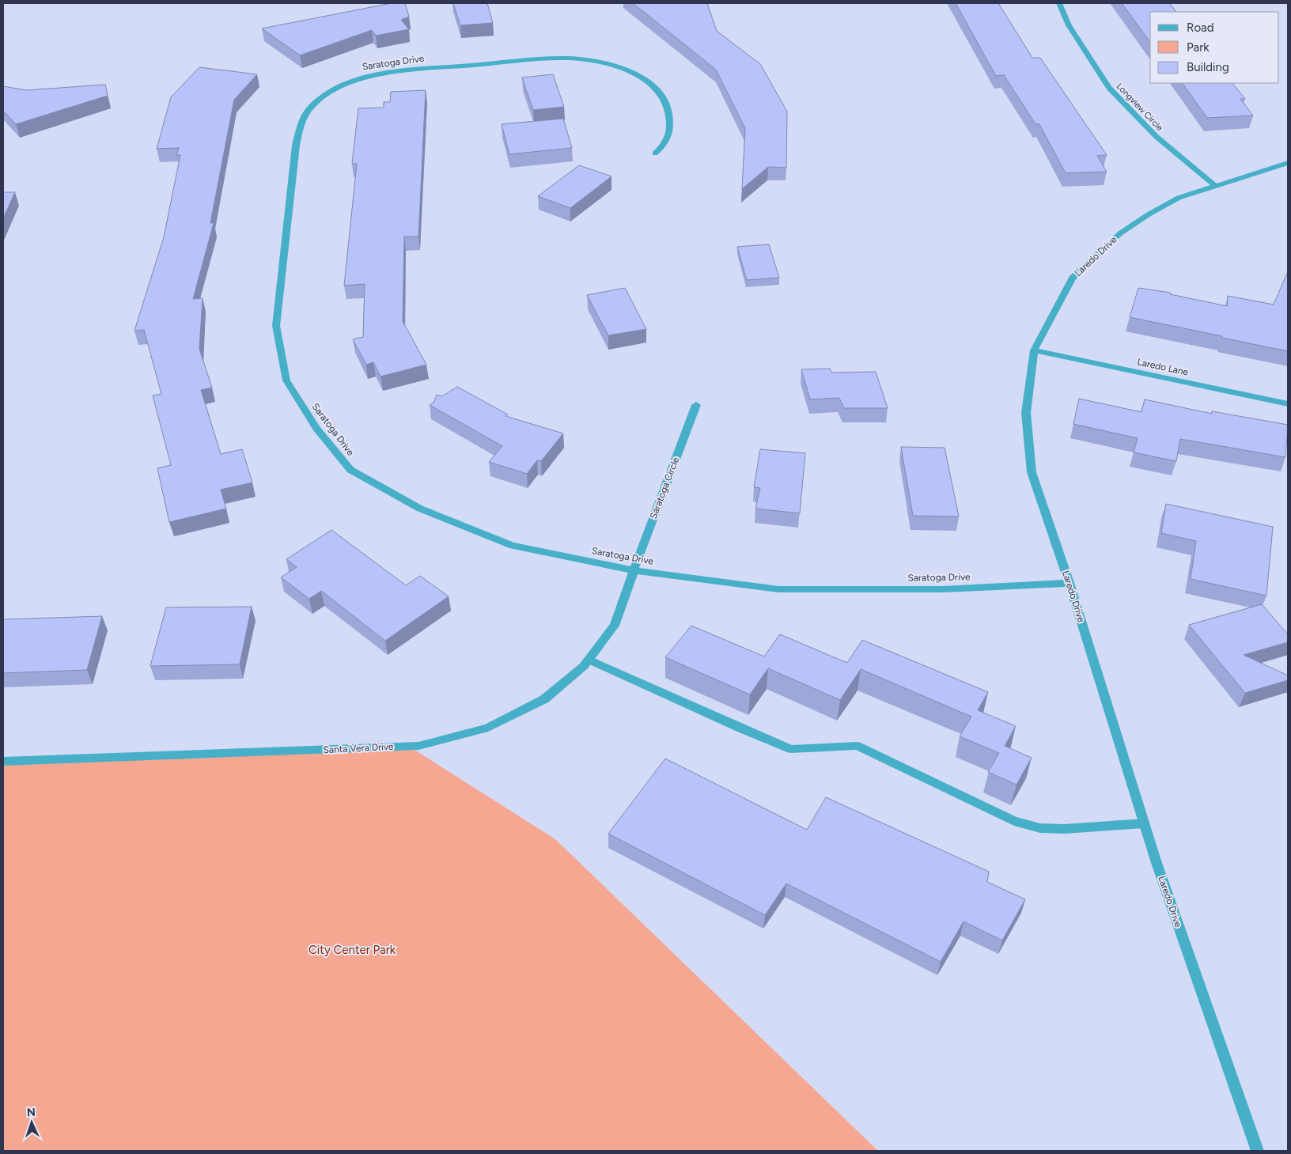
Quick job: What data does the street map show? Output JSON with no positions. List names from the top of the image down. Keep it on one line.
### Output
{"streets":{"street":["Saratoga Drive","Longview Circle","Laredo Drive","Laredo Lane","Saratoga Circle","Santa Vera Drive"]},"crossings":[["Saratoga Drive","Laredo Drive"],["Saratoga Drive","Saratoga Circle"],["Saratoga Drive","Santa Vera Drive"],["Longview Circle","Laredo Drive"],["Laredo Drive","Laredo Lane"],["Saratoga Circle","Santa Vera Drive"]],"parks":["City Center Park"],"legend":["Road","Park","Building"],"north":"top"}
